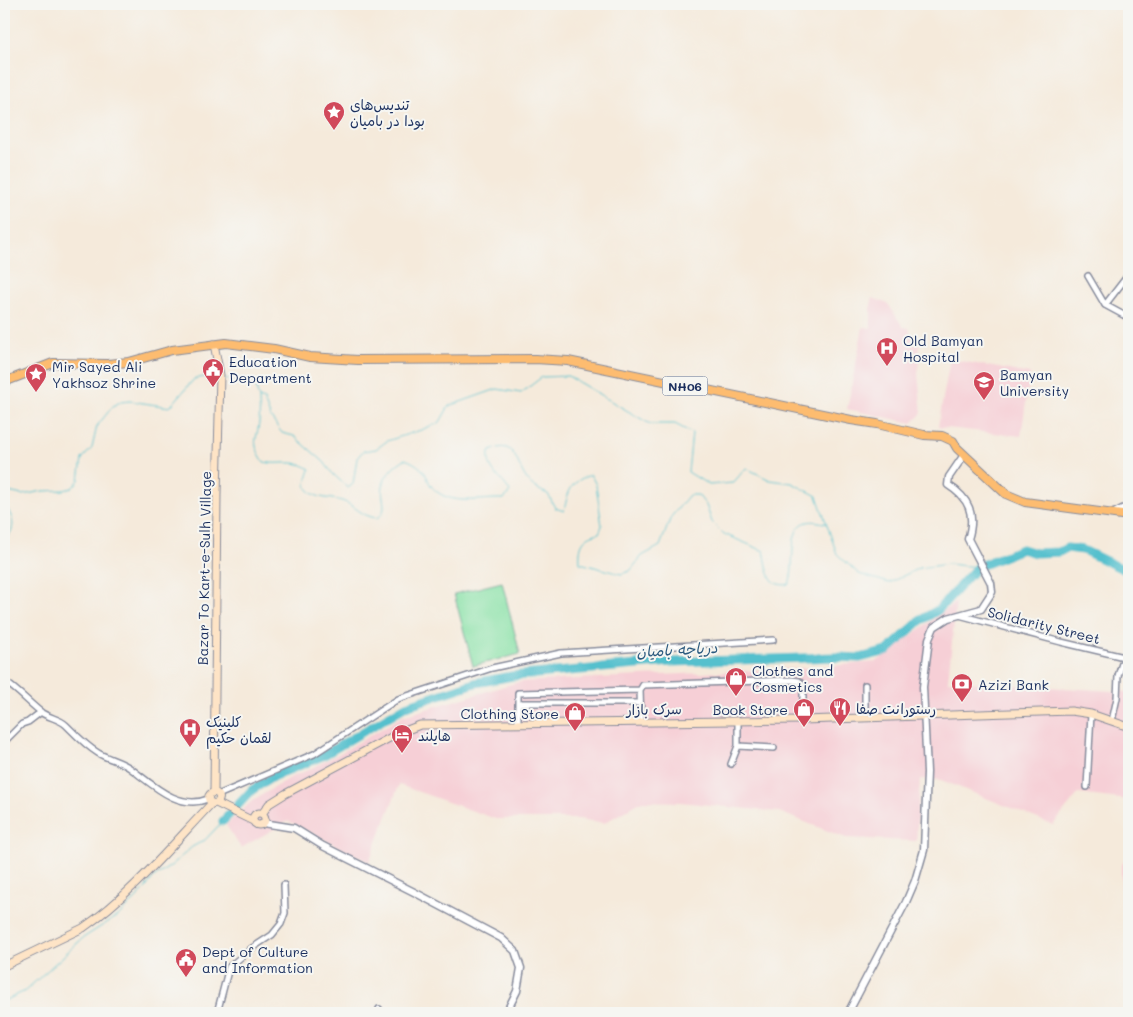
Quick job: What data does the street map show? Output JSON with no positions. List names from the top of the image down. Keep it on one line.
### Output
{"streets":{"main road":["NH06","Bazar To Kart-e-Sulh Village","سرک بازار"],"street":["Solidarity Street"]},"crossings":[["NH06","Bazar To Kart-e-Sulh Village"]],"water":["دریاچه بامیان"],"places":{"place":["تندیس‌های بودا در بامیان","Mir Sayed Ali Yakhsoz Shrine"],"hospital":["Old Bamyan Hospital","کلینیک لقمان حکیم"],"public building":["Education Department","Dept of Culture and Information"],"school or university":["Bamyan University"],"shop":["Clothes and Cosmetics","Book Store","Clothing Store"],"bank":["Azizi Bank"],"restaurant":["رستورانت صفا"],"hotel":["هایلند"]}}
